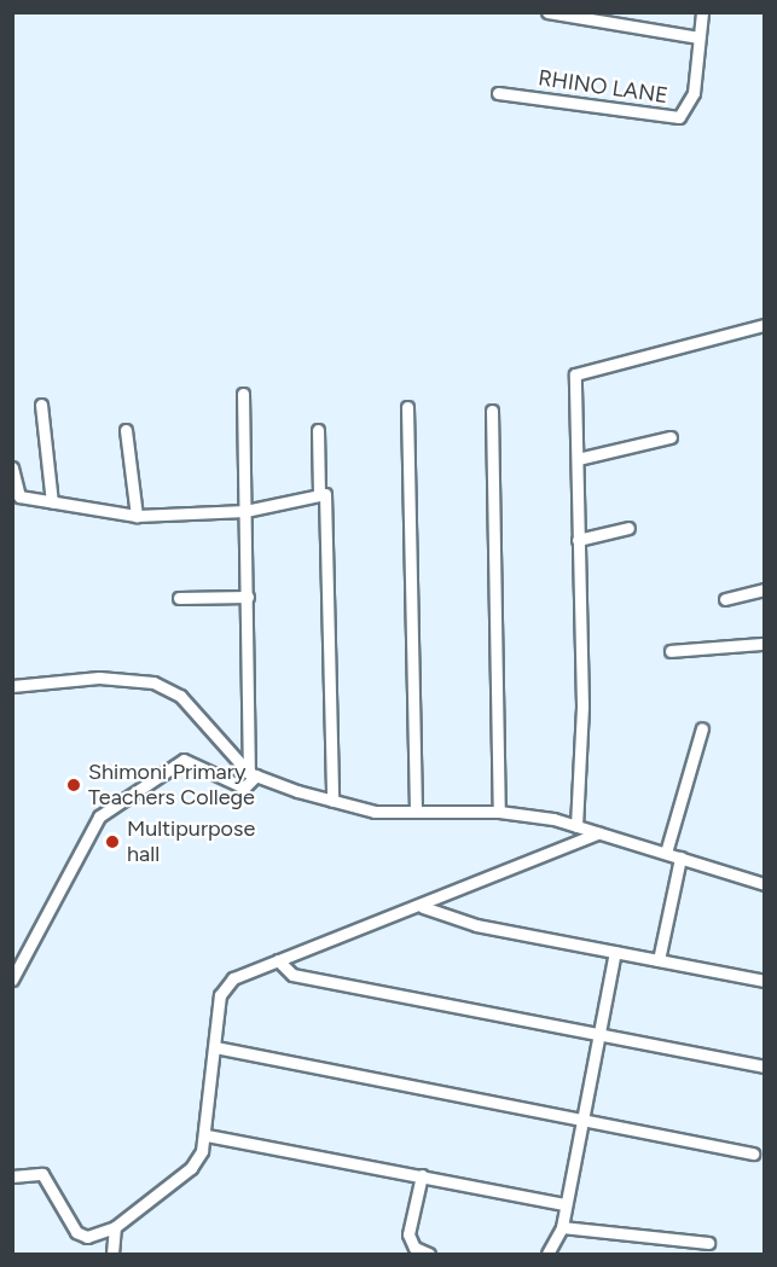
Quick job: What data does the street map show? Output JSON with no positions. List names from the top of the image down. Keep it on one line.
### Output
{"streets":{"street":["RHINO LANE"]},"places":["Shimoni Primary Teachers College","Multipurpose hall"]}
